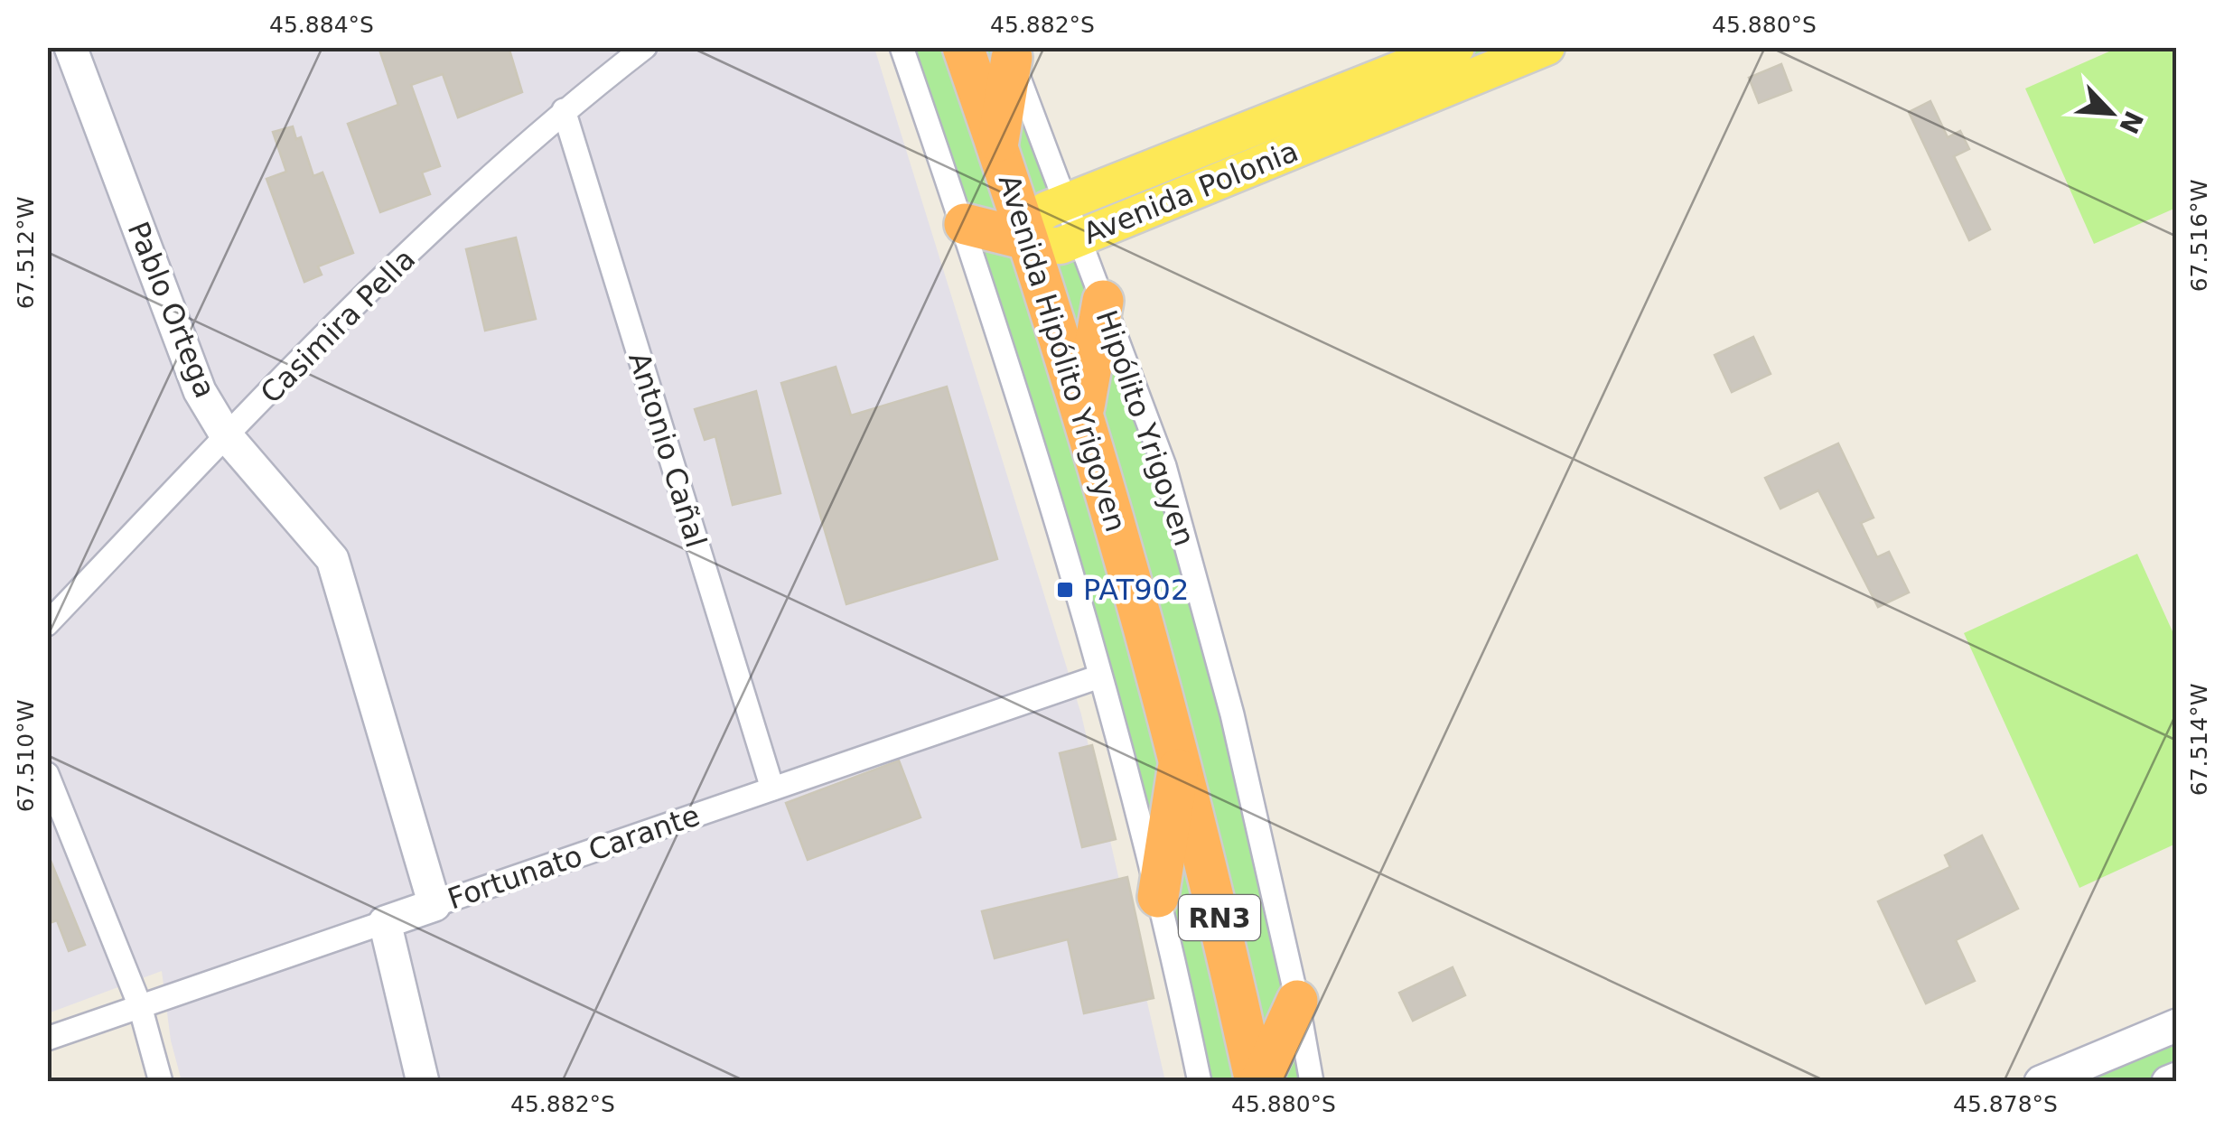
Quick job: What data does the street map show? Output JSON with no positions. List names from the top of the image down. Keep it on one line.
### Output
{"streets":{"highway":["Avenida Hipólito Yrigoyen","RN3"],"main road":["Avenida Polonia"],"street":["Pablo Ortega","Casimira Pella","Hipólito Yrigoyen","Antonio Cañal","Fortunato Carante"]},"crossings":[["Avenida Polonia","Avenida Hipólito Yrigoyen"],["Avenida Polonia","Hipólito Yrigoyen"],["Pablo Ortega","Casimira Pella"],["Pablo Ortega","Fortunato Carante"],["Casimira Pella","Antonio Cañal"],["Antonio Cañal","Fortunato Carante"]],"places":{"transit":["PAT902"]},"north":"bottom right","coordinates":["45.884°S","45.882°S","45.880°S","67.516°W","67.512°W","67.514°W","67.510°W","45.878°S"]}
